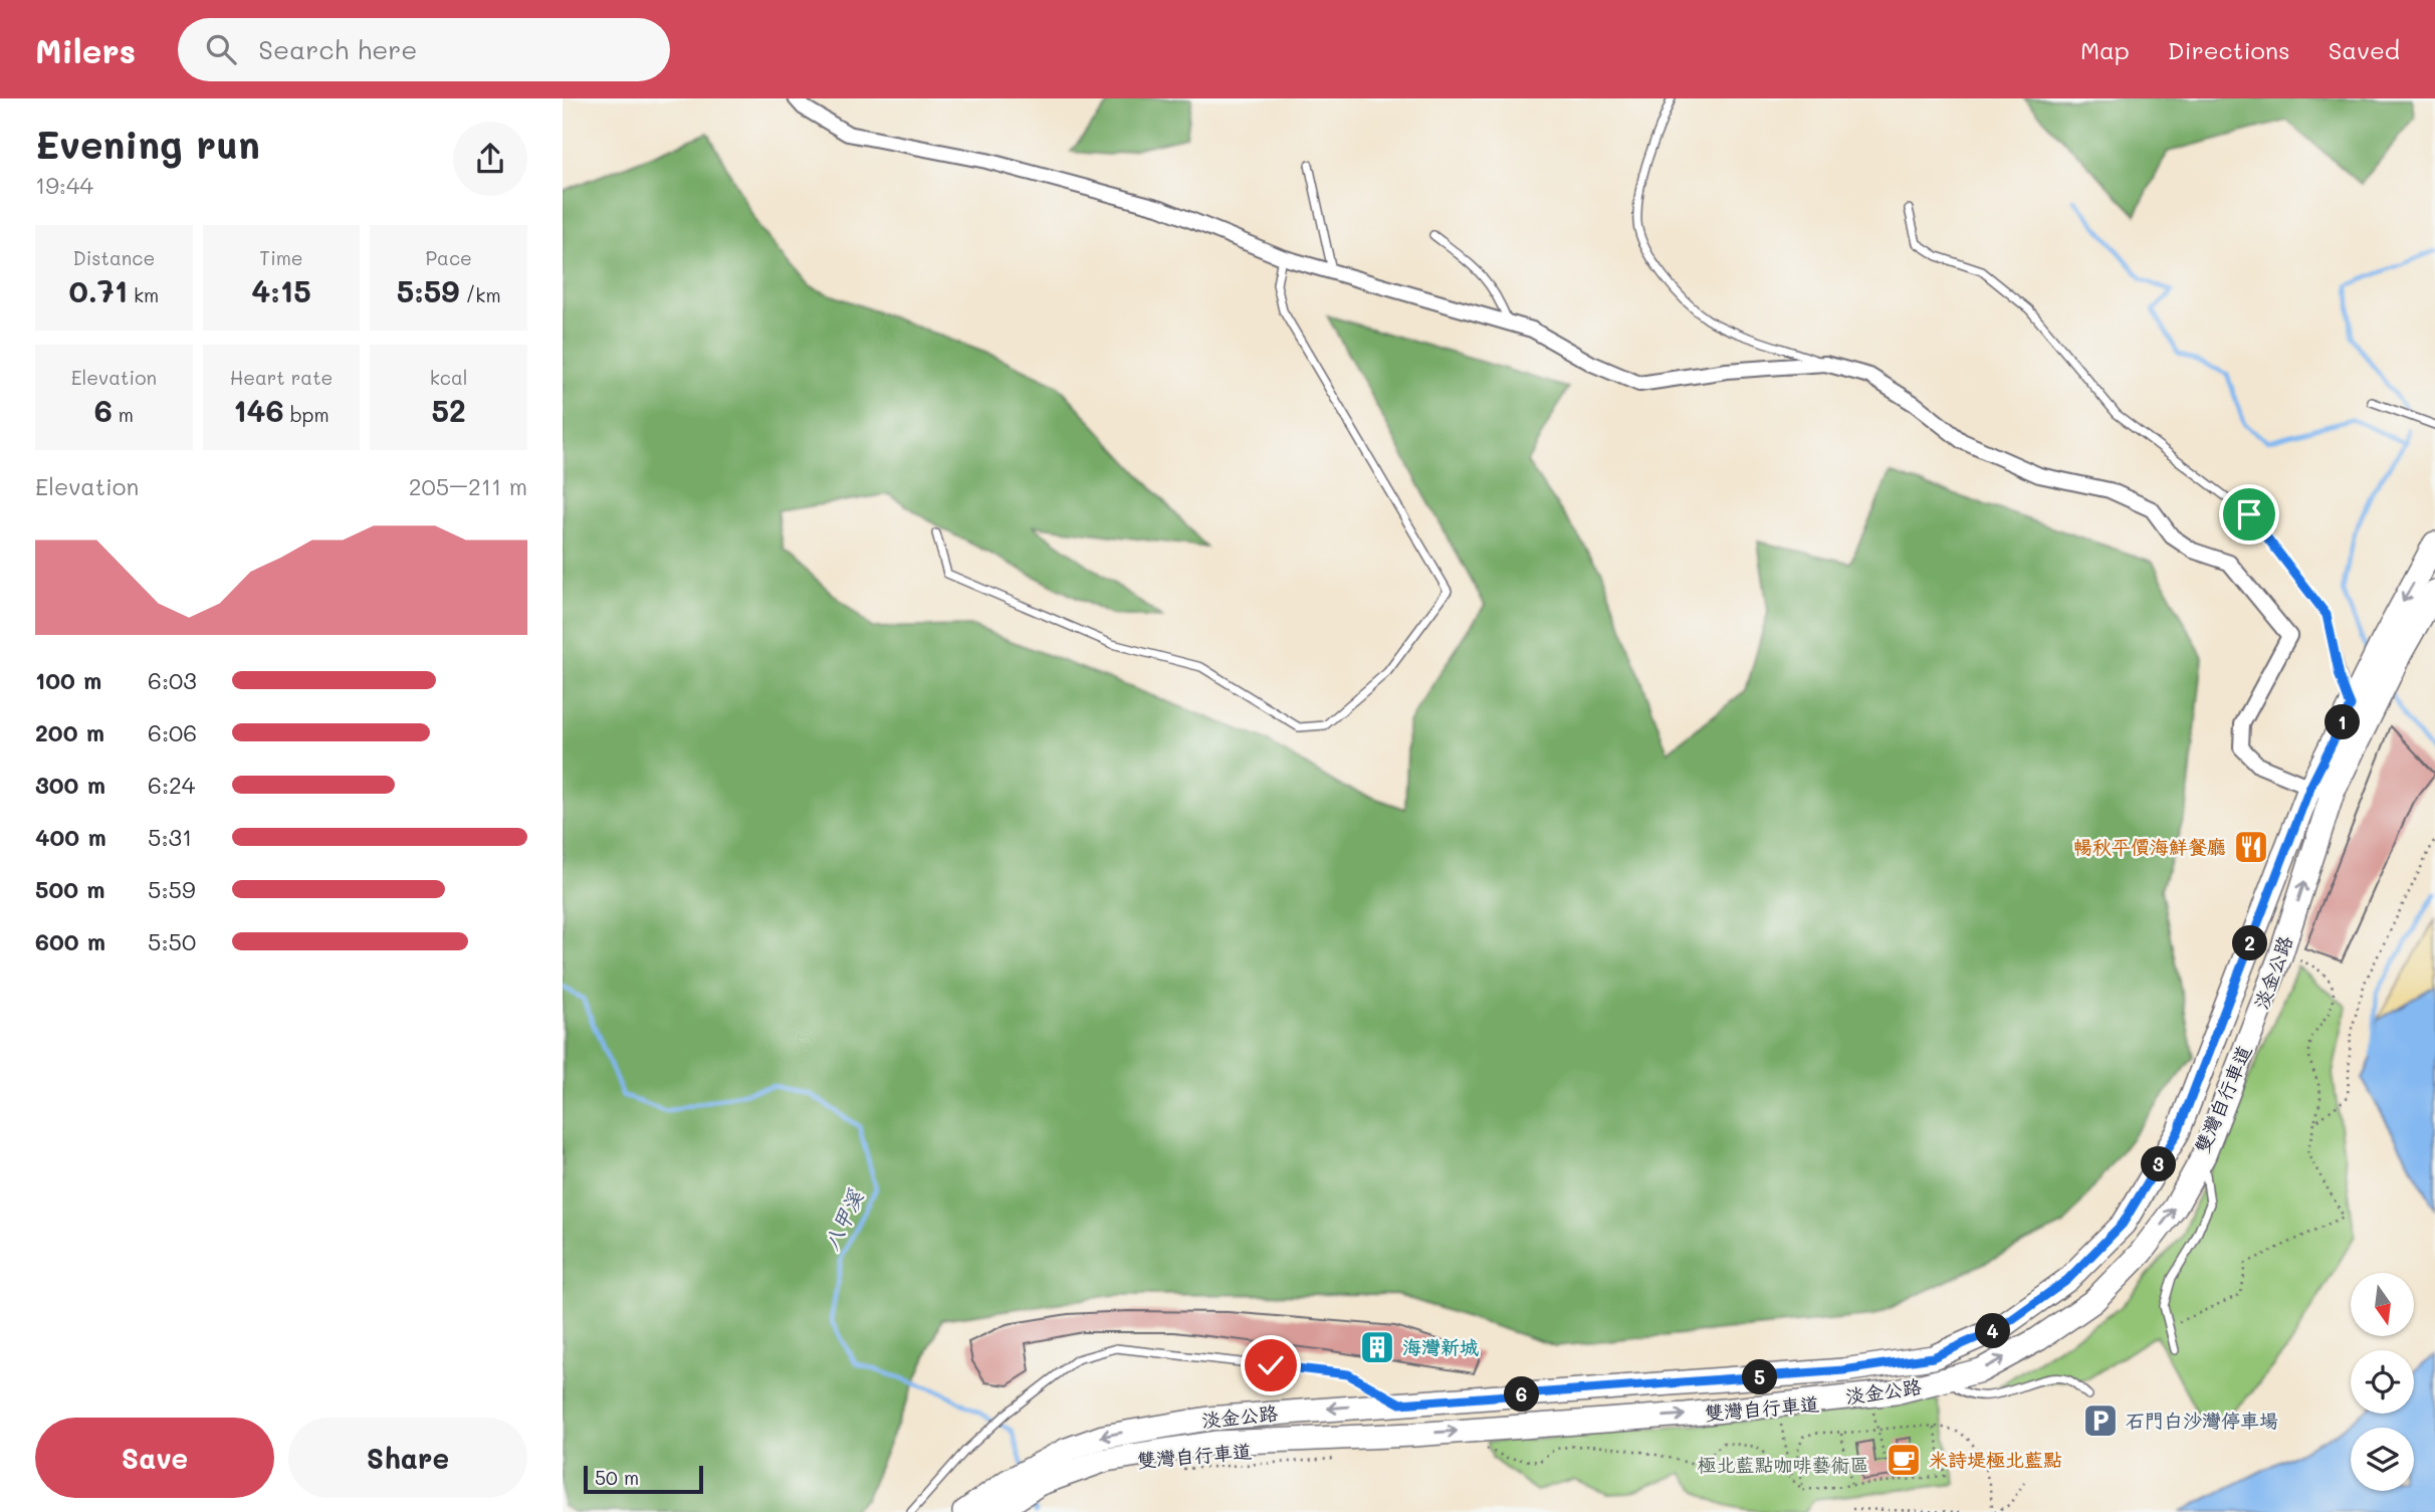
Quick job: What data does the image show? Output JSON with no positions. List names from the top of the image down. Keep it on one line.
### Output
{"streets":{"main road":["淡金公路"],"path":["雙灣自行車道"]},"water":["八甲溪"],"parks":["極北藍點咖啡藝術區"],"places":{"restaurant":["暢秋平價海鮮餐廳"],"building":["海灣新城"],"parking":["石門白沙灣停車場"],"cafe":["米詩堤極北藍點"]},"scale_bar":"50 m","north":"bottom","page":{"header":"Milers","search":"Search here","nav":["Map","Directions","Saved"],"heading":["Evening run","19:44"],"stats":[["Distance","0.71 km"],["Time","4:15"],["Pace","5:59 /km"],["Elevation","6 m"],["Heart rate","146 bpm"],["kcal","52"]],"chart":["Elevation","205–211 m"],"list":[{"name":"100 m","note":"6:03"},{"name":"200 m","note":"6:06"},{"name":"300 m","note":"6:24"},{"name":"400 m","note":"5:31"},{"name":"500 m","note":"5:59"},{"name":"600 m","note":"5:50"}],"pins":["1","2","3","4","5","6"],"buttons":["Save","Share"],"scale":"50 m"}}
